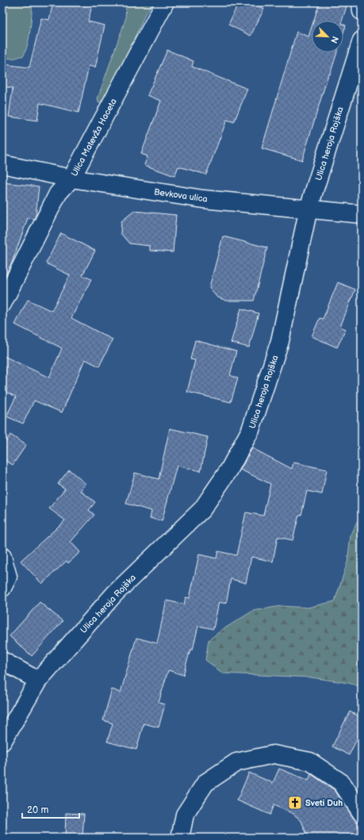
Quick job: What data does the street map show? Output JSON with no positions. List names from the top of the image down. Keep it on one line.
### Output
{"streets":{"street":["Ulica Matevža Haceta","Ulica heroja Rojška","Bevkova ulica"]},"crossings":[["Ulica Matevža Haceta","Bevkova ulica"],["Ulica heroja Rojška","Bevkova ulica"]],"places":{"church":["Sveti Duh"]},"scale_bar":"20 m","north":"bottom right"}
